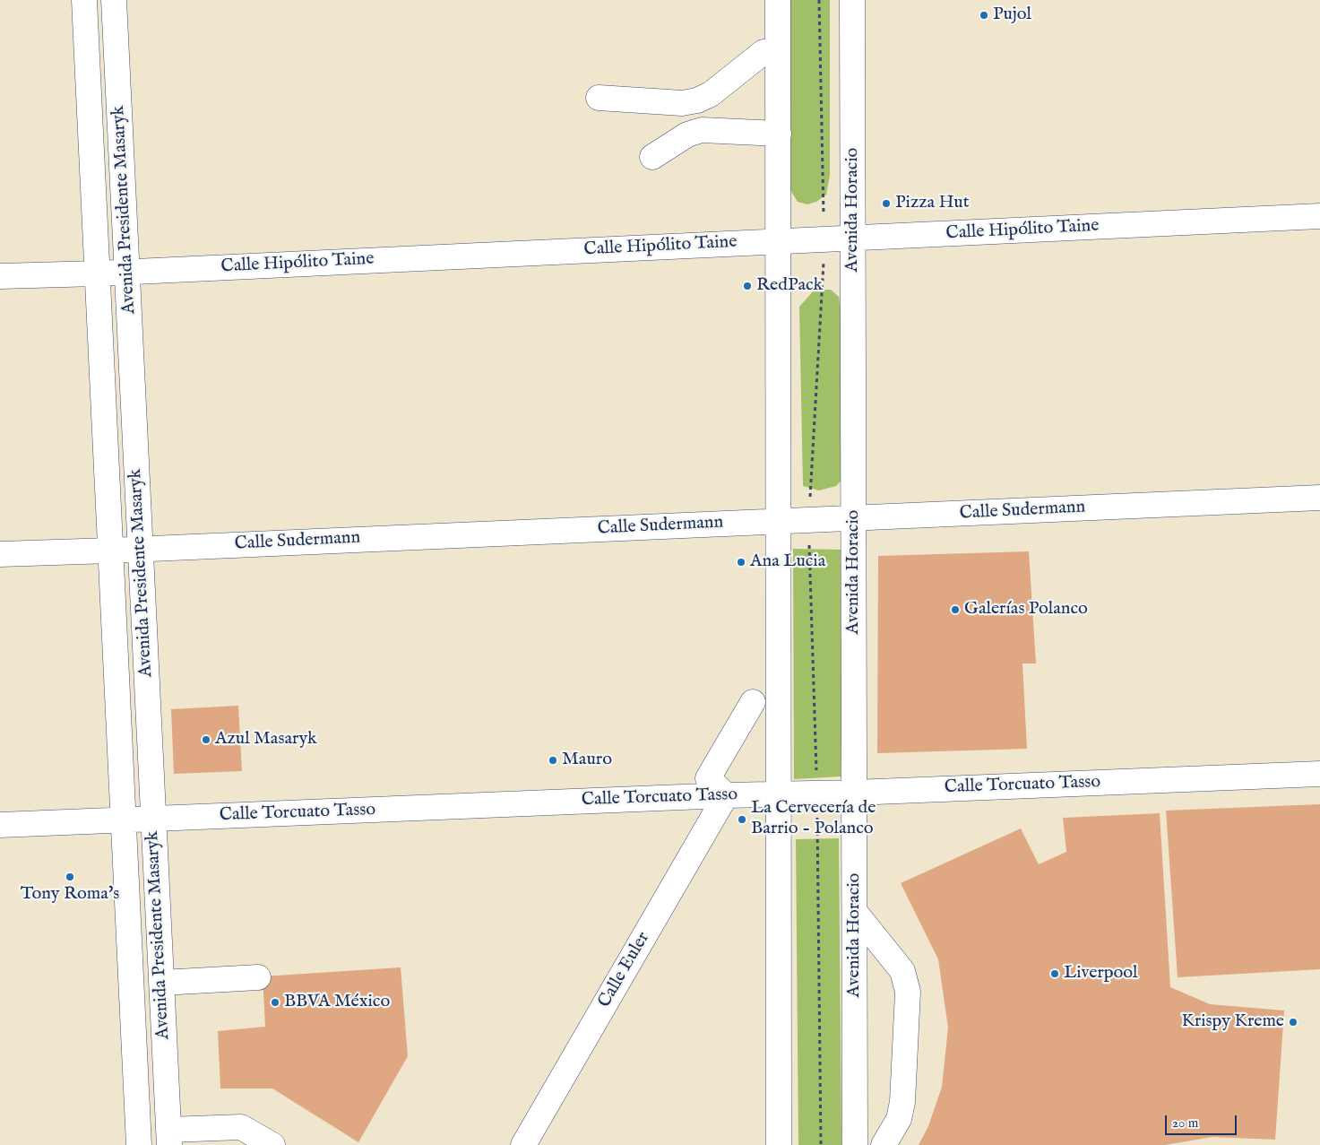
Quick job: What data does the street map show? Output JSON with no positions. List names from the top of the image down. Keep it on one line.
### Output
{"streets":{"street":["Avenida Presidente Masaryk","Avenida Horacio","Calle Hipólito Taine","Calle Sudermann","Calle Torcuato Tasso","Calle Euler"]},"crossings":[["Avenida Presidente Masaryk","Calle Hipólito Taine"],["Avenida Presidente Masaryk","Calle Sudermann"],["Avenida Presidente Masaryk","Calle Torcuato Tasso"],["Avenida Horacio","Calle Hipólito Taine"],["Avenida Horacio","Calle Sudermann"],["Avenida Horacio","Calle Torcuato Tasso"],["Calle Torcuato Tasso","Calle Euler"]],"places":["Pujol","Pizza Hut","RedPack","Ana Lucia","Galerías Polanco","Azul Masaryk","Mauro","La Cervecería de Barrio - Polanco","Tony Roma's","Liverpool","BBVA México","Krispy Kreme"],"scale_bar":"20 m"}
